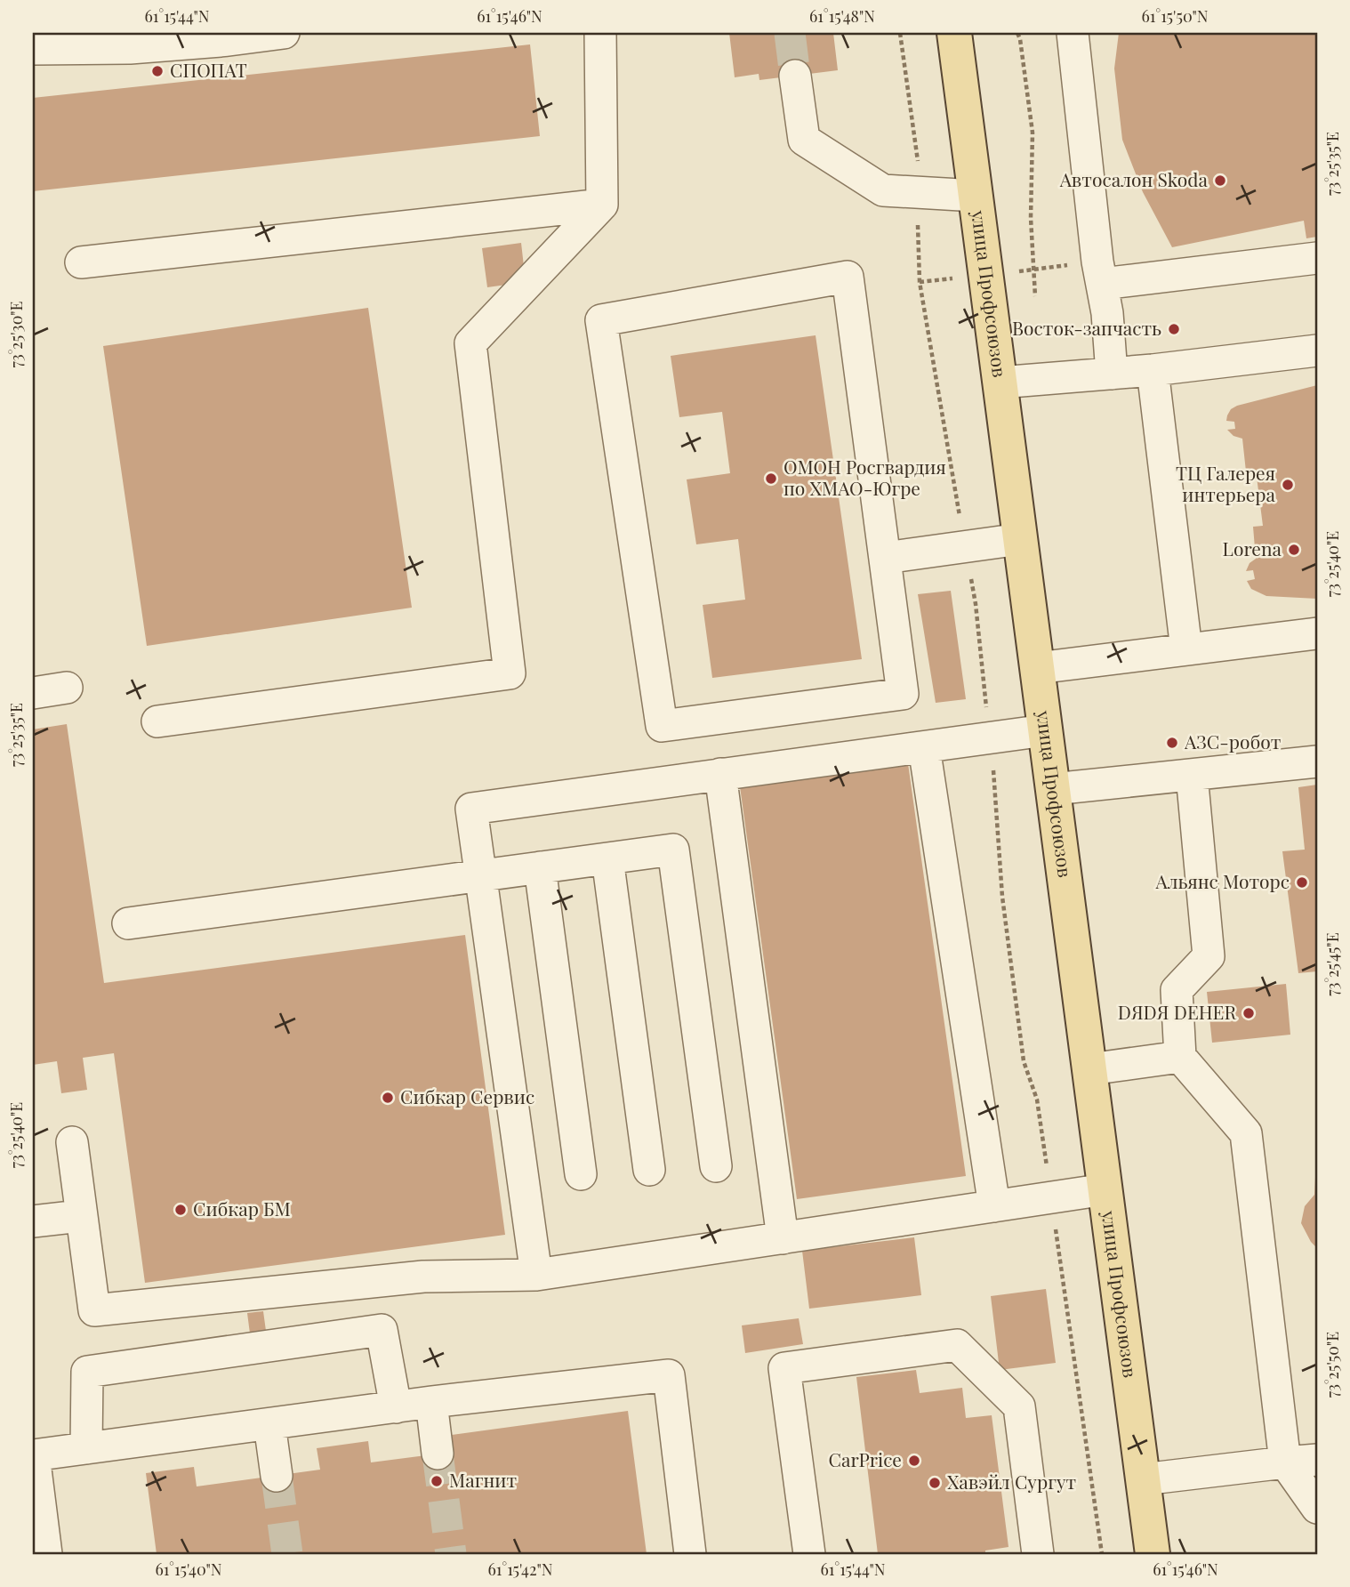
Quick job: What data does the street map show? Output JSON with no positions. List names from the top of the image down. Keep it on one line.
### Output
{"streets":{"main road":["улица Профсоюзов"]},"places":["СПОПАТ","Автосалон Skoda","Восток-запчасть","ОМОН Росгвардия по ХМАО-Югре","ТЦ Галерея интерьера","Lorena","АЗС-робот","Альянс Моторс","DЯDЯ DЕНЕR","Сибкар Сервис","Сибкар БМ","CarPrice","Магнит","Хавэйл Сургут"],"coordinates":["61°15'44\"N","61°15'46\"N","61°15'48\"N","61°15'50\"N","73°25'35\"E","73°25'30\"E","73°25'40\"E","73°25'45\"E","73°25'50\"E","61°15'40\"N","61°15'42\"N"]}
